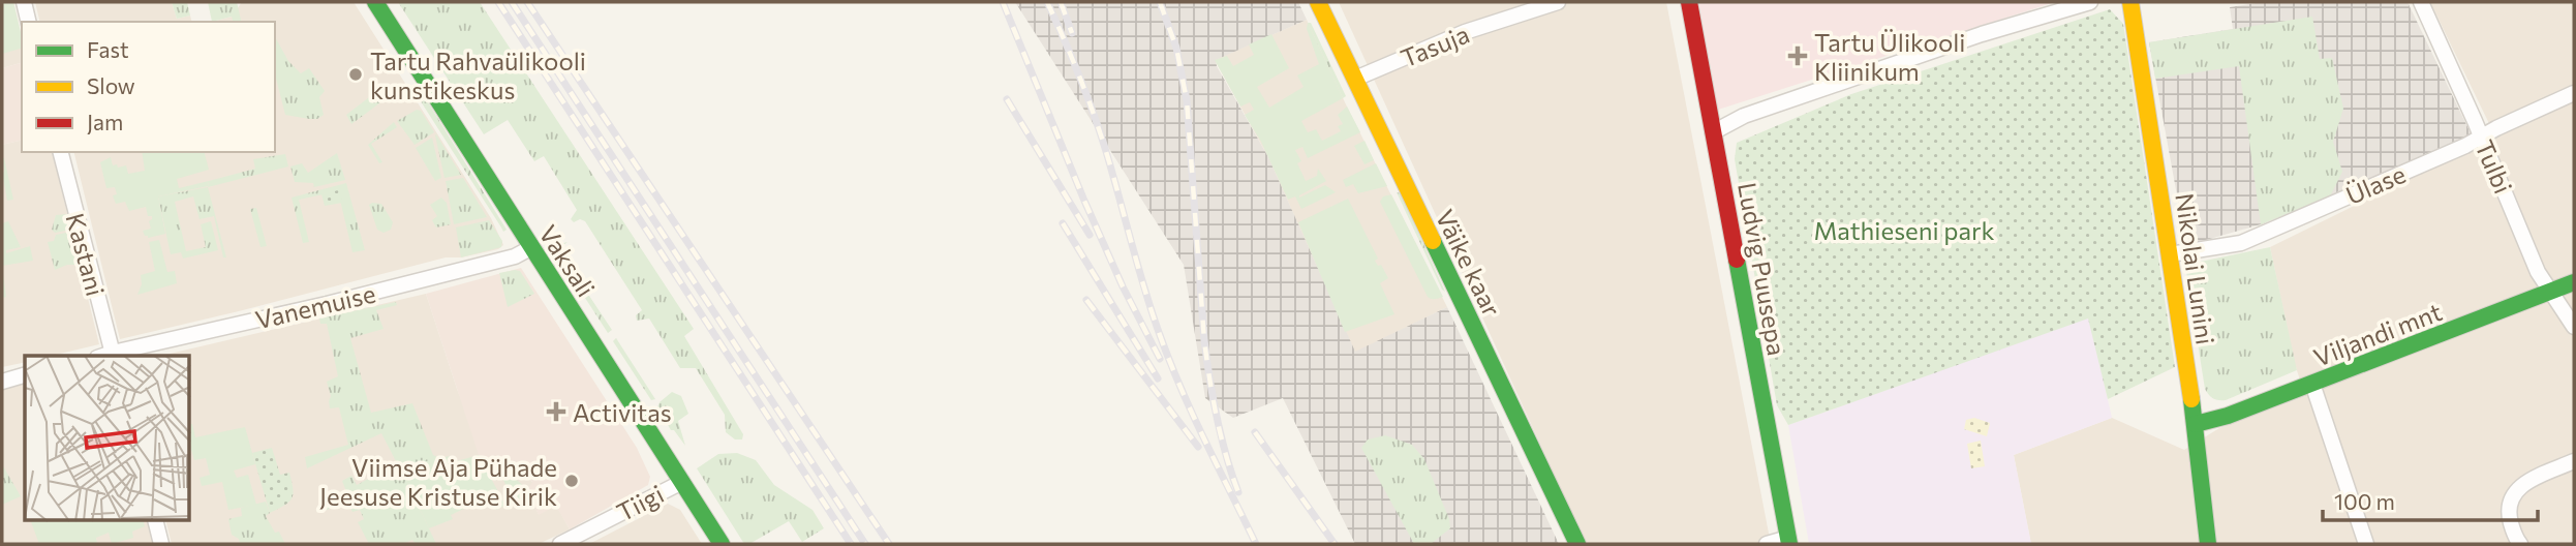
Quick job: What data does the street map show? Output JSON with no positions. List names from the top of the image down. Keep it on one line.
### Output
{"streets":{"street":["Tasuja","Tulbi","Ülase","Kastani","Vaksali","Väike kaar","Ludvig Puusepa","Nikolai Lunini","Vanemuise","Viljandi mnt","Tiigi"]},"crossings":[["Tasuja","Väike kaar"],["Tulbi","Ülase"],["Tulbi","Viljandi mnt"],["Ülase","Nikolai Lunini"],["Kastani","Vanemuise"],["Vaksali","Vanemuise"],["Vaksali","Tiigi"],["Nikolai Lunini","Viljandi mnt"]],"parks":["Mathieseni park"],"places":{"health":["Tartu Ülikooli Kliinikum","Activitas"],"other":["Tartu Rahvaülikooli kunstikeskus","Viimse Aja Pühade Jeesuse Kristuse Kirik"]},"legend":["Fast","Slow","Jam"],"scale_bar":"100 m"}
